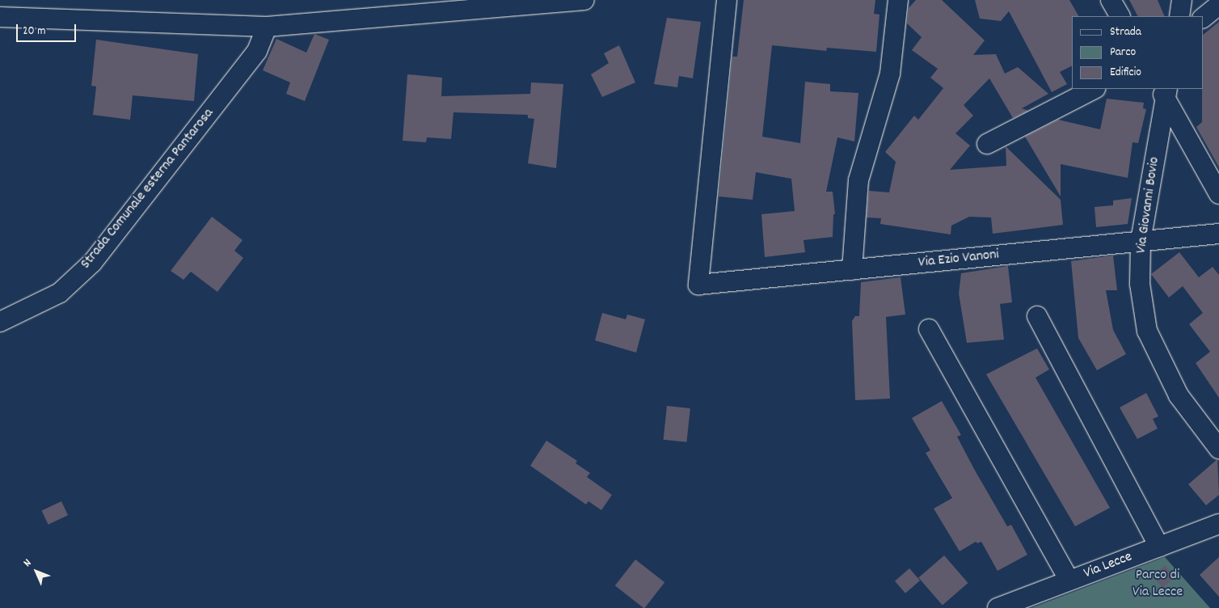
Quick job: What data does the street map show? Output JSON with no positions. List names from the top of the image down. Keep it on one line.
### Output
{"streets":{"street":["Strada Comunale esterna Pantarosa","Via Giovanni Bovio","Via Ezio Vanoni","Via Lecce"]},"crossings":[["Via Giovanni Bovio","Via Ezio Vanoni"]],"parks":["Parco di Via Lecce"],"legend":["Strada","Parco","Edificio"],"scale_bar":"20 m","north":"top left"}
